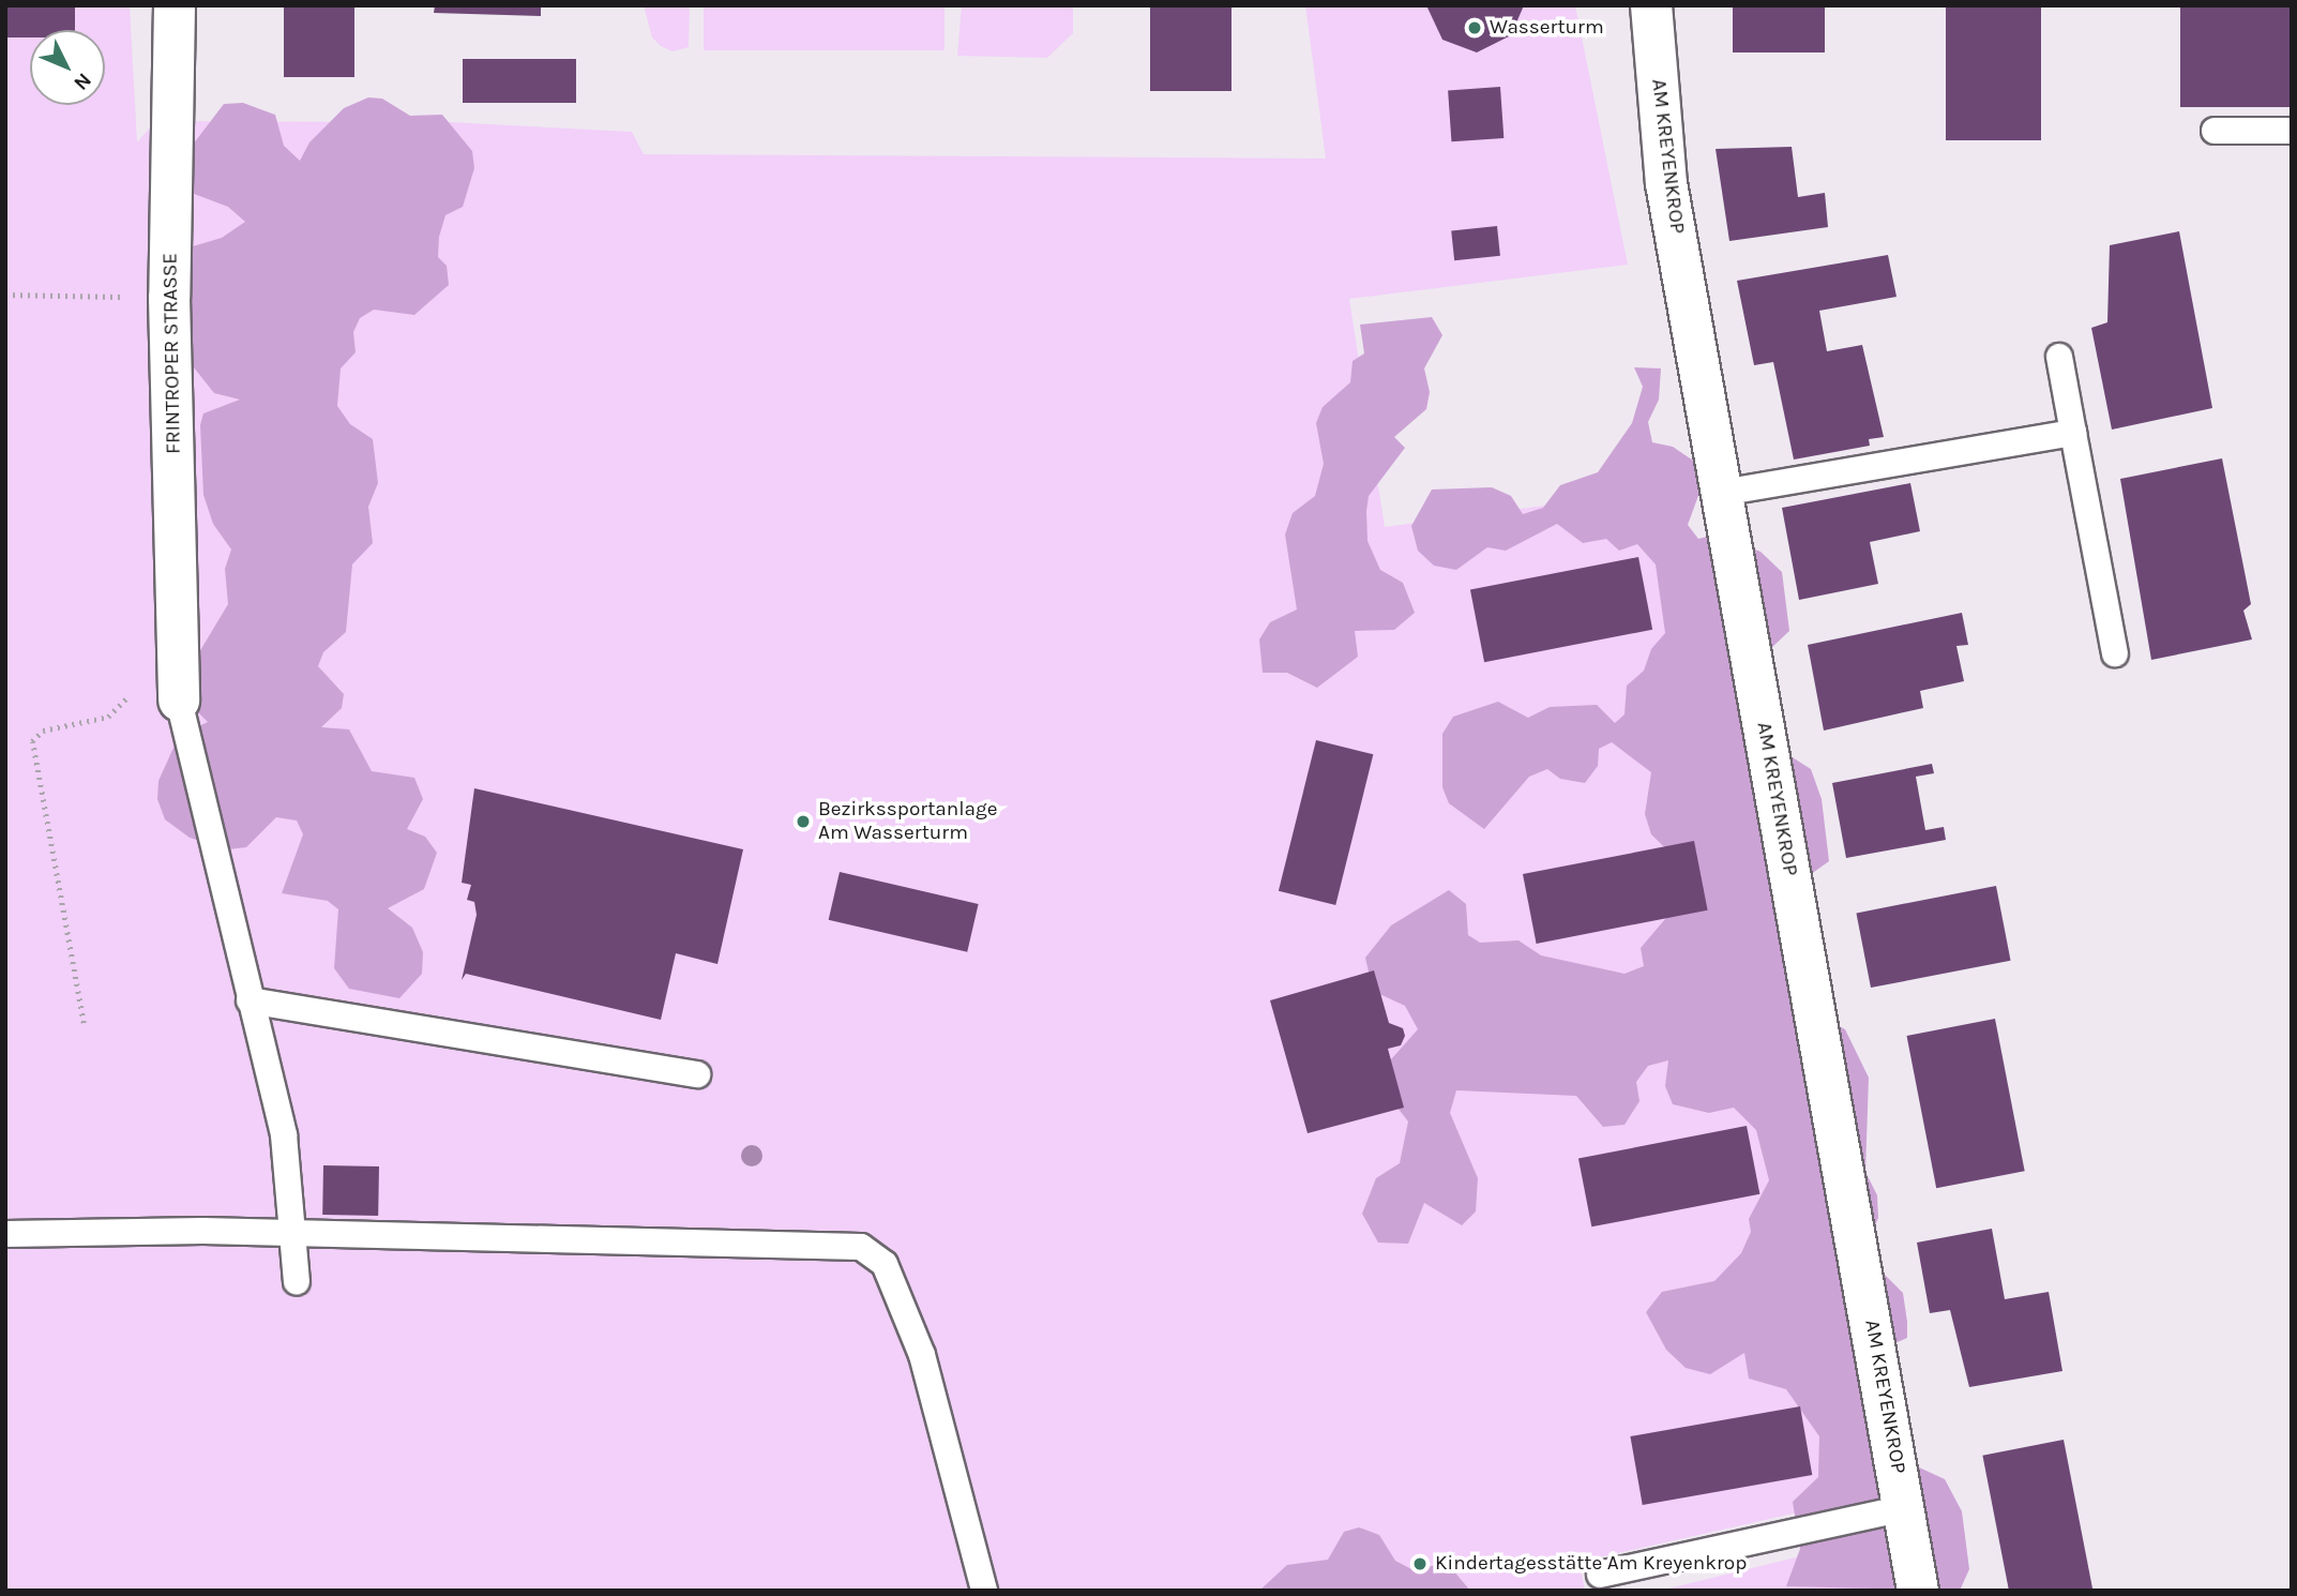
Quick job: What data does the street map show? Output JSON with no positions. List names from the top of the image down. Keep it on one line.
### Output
{"streets":{"main road":["AM KREYENKROP","FRINTROPER STRASSE"]},"places":["Wasserturm","Bezirkssportanlage Am Wasserturm","Kindertagesstätte Am Kreyenkrop"],"north":"bottom right"}
